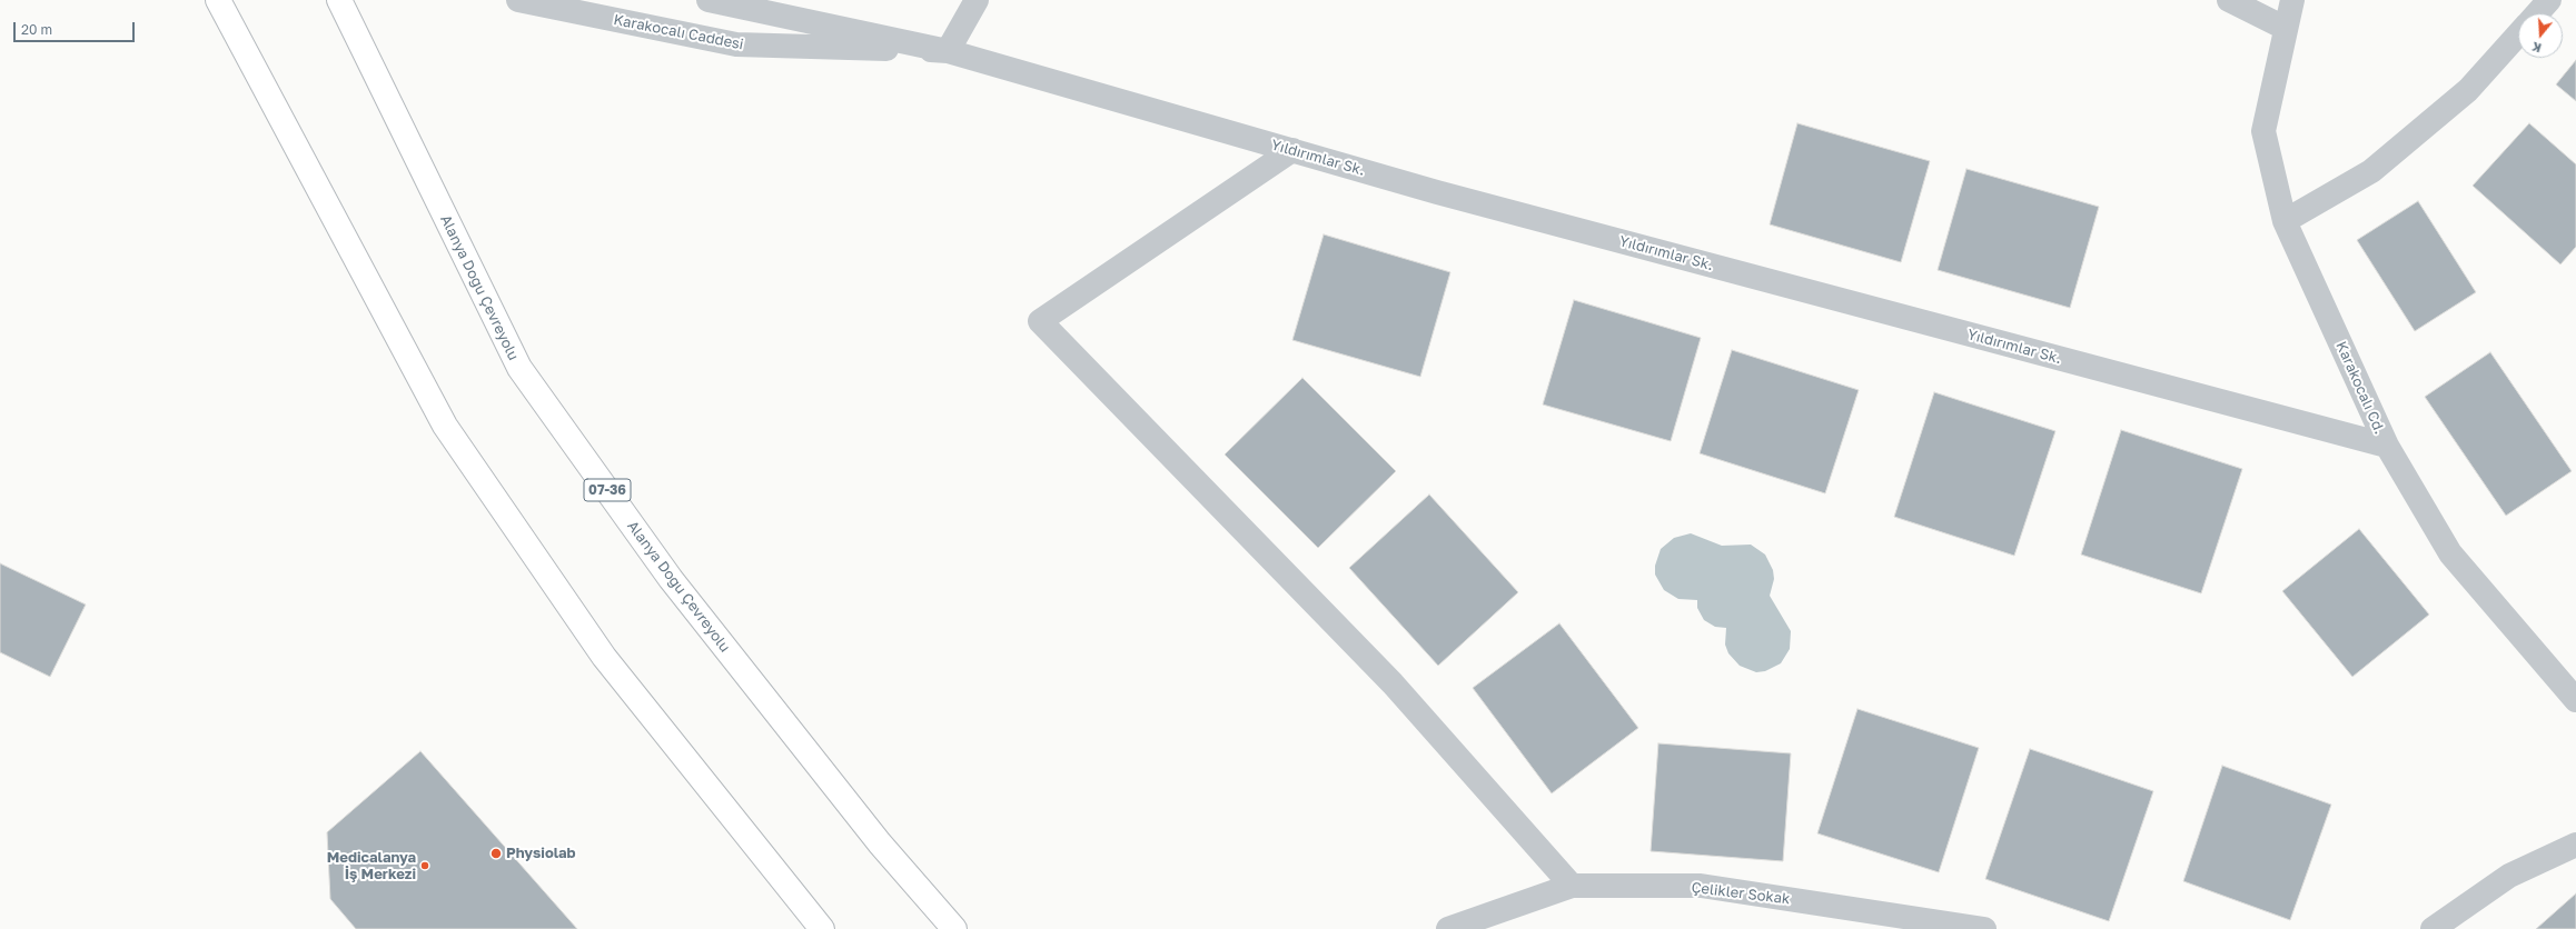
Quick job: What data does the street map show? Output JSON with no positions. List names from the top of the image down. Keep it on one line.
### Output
{"streets":{"highway":["Alanya Doğu Çevreyolu","07-36"],"street":["Karakocalı Caddesi","Yıldırımlar Sk.","Karakocalı Cd.","Çelikler Sokak"]},"crossings":[["Karakocalı Caddesi","Yıldırımlar Sk."],["Yıldırımlar Sk.","Karakocalı Cd."]],"places":["Physiolab","Medicalanya İş Merkezi"],"scale_bar":"20 m","north":"bottom"}
